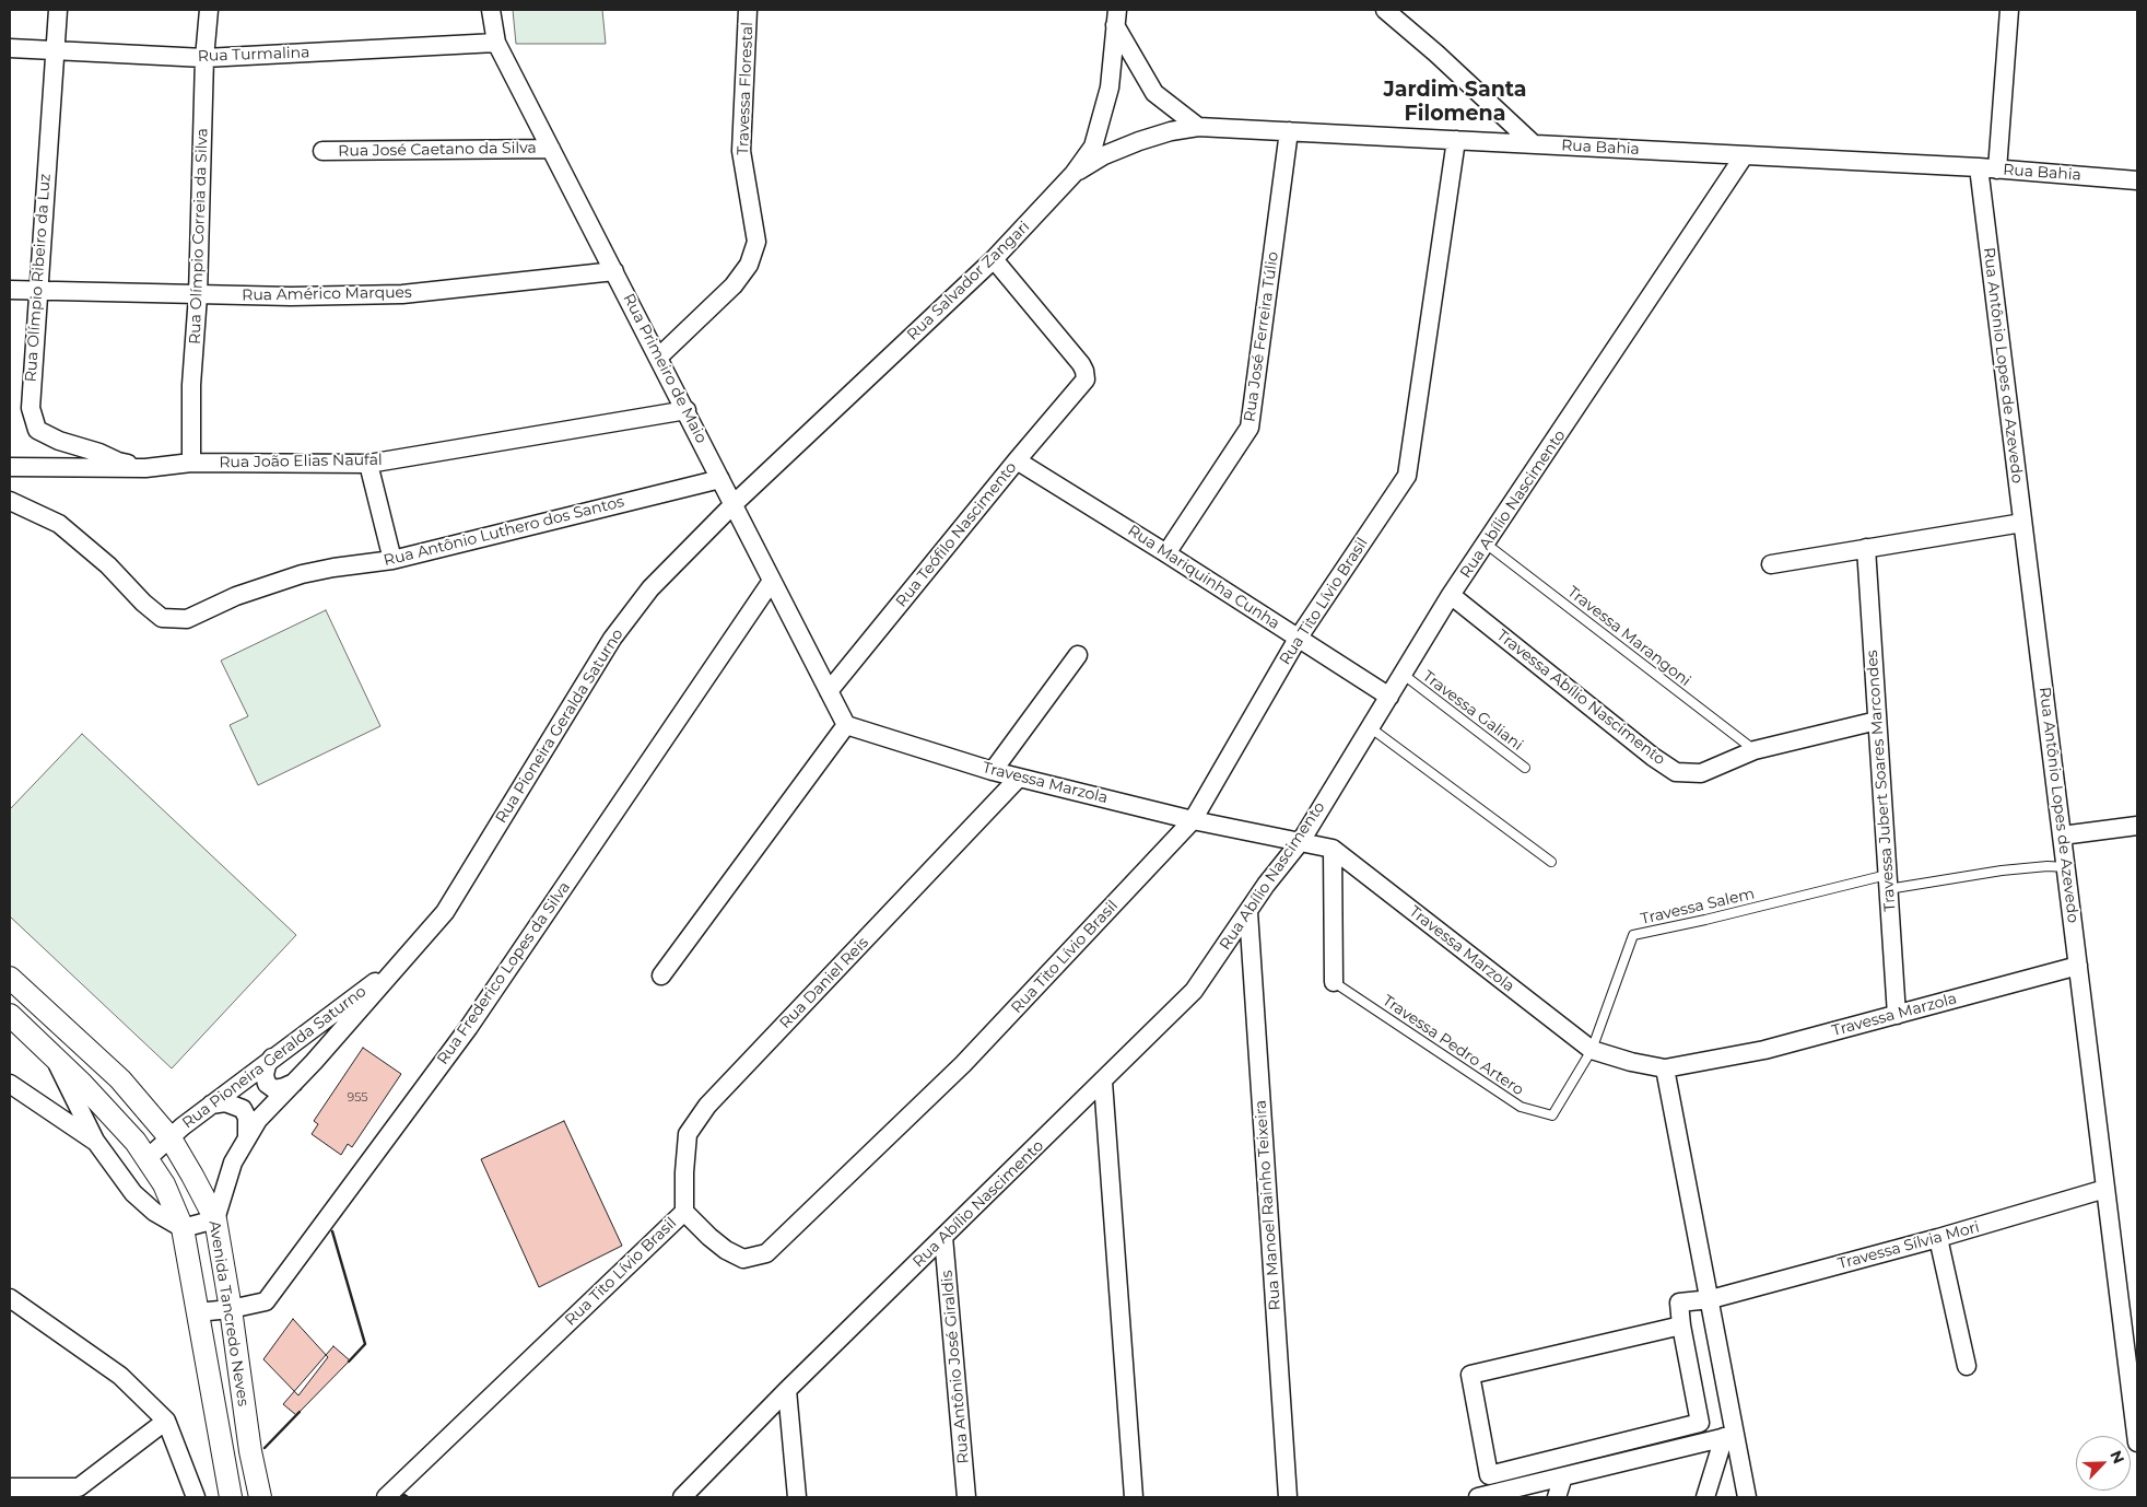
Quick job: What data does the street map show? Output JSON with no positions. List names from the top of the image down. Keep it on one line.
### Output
{"streets":{"street":["Rua Turmalina","Travessa Florestal","Rua Bahia","Rua José Caetano da Silva","Rua Olímpio Correia da Silva","Rua Olímpio Ribeiro da Luz","Rua Salvador Zangari","Rua Américo Marques","Rua José Ferreira Túlio","Rua Antônio Lopes de Azevedo","Rua Primeiro de Maio","Rua João Elias Naufal","Rua Abílio Nascimento","Rua Antônio Luthero dos Santos","Rua Teófilo Nascimento","Rua Mariquinha Cunha","Rua Tito Lívio Brasil","Travessa Abílio Nascimento","Rua Pioneira Geralda Saturno","Travessa Jubert Soares Marcondes","Travessa Marzola","Rua Frederico Lopes da Silva","Rua Daniel Reis","Rua Manoel Rainho Teixeira","Travessa Sílvia Mori","Avenida Tancredo Neves","Rua Antônio José Giraldis"],"lane":["Travessa Marangoni","Travessa Galiani","Travessa Salem","Travessa Pedro Artero"]},"crossings":[["Rua Turmalina","Rua Olímpio Correia da Silva"],["Rua Turmalina","Rua Olímpio Ribeiro da Luz"],["Rua Turmalina","Rua Primeiro de Maio"],["Travessa Florestal","Rua Primeiro de Maio"],["Rua Bahia","Rua Salvador Zangari"],["Rua Bahia","Rua José Ferreira Túlio"],["Rua Bahia","Rua Antônio Lopes de Azevedo"],["Rua Bahia","Rua Abílio Nascimento"],["Rua Bahia","Rua Tito Lívio Brasil"],["Rua José Caetano da Silva","Rua Primeiro de Maio"],["Rua Olímpio Correia da Silva","Rua Américo Marques"],["Rua Olímpio Correia da Silva","Rua João Elias Naufal"],["Rua Olímpio Ribeiro da Luz","Rua Américo Marques"],["Rua Olímpio Ribeiro da Luz","Rua João Elias Naufal"],["Rua Salvador Zangari","Rua Primeiro de Maio"],["Rua Salvador Zangari","Rua Teófilo Nascimento"],["Rua Salvador Zangari","Rua Pioneira Geralda Saturno"],["Rua Américo Marques","Rua Primeiro de Maio"],["Rua José Ferreira Túlio","Rua Mariquinha Cunha"],["Rua Antônio Lopes de Azevedo","Travessa Marzola"],["Rua Antônio Lopes de Azevedo","Travessa Sílvia Mori"],["Rua Primeiro de Maio","Rua João Elias Naufal"],["Rua Primeiro de Maio","Rua Antônio Luthero dos Santos"],["Rua Primeiro de Maio","Rua Teófilo Nascimento"],["Rua Primeiro de Maio","Rua Pioneira Geralda Saturno"],["Rua Primeiro de Maio","Travessa Marzola"],["Rua Primeiro de Maio","Rua Frederico Lopes da Silva"],["Rua Abílio Nascimento","Rua Mariquinha Cunha"],["Rua Abílio Nascimento","Travessa Marangoni"],["Rua Abílio Nascimento","Travessa Abílio Nascimento"],["Rua Abílio Nascimento","Travessa Galiani"],["Rua Abílio Nascimento","Travessa Marzola"],["Rua Abílio Nascimento","Rua Manoel Rainho Teixeira"],["Rua Abílio Nascimento","Rua Antônio José Giraldis"],["Rua Teófilo Nascimento","Rua Mariquinha Cunha"],["Rua Mariquinha Cunha","Rua Tito Lívio Brasil"],["Rua Tito Lívio Brasil","Travessa Marzola"],["Rua Tito Lívio Brasil","Rua Daniel Reis"],["Travessa Marangoni","Travessa Abílio Nascimento"],["Travessa Abílio Nascimento","Travessa Jubert Soares Marcondes"],["Rua Pioneira Geralda Saturno","Avenida Tancredo Neves"],["Travessa Jubert Soares Marcondes","Travessa Marzola"],["Travessa Jubert Soares Marcondes","Travessa Salem"],["Travessa Marzola","Travessa Salem"],["Travessa Marzola","Rua Daniel Reis"],["Travessa Marzola","Travessa Pedro Artero"],["Travessa Salem","Travessa Pedro Artero"],["Rua Frederico Lopes da Silva","Avenida Tancredo Neves"]],"districts":["Jardim Santa Filomena"],"house_numbers":["955"],"north":"top right"}
